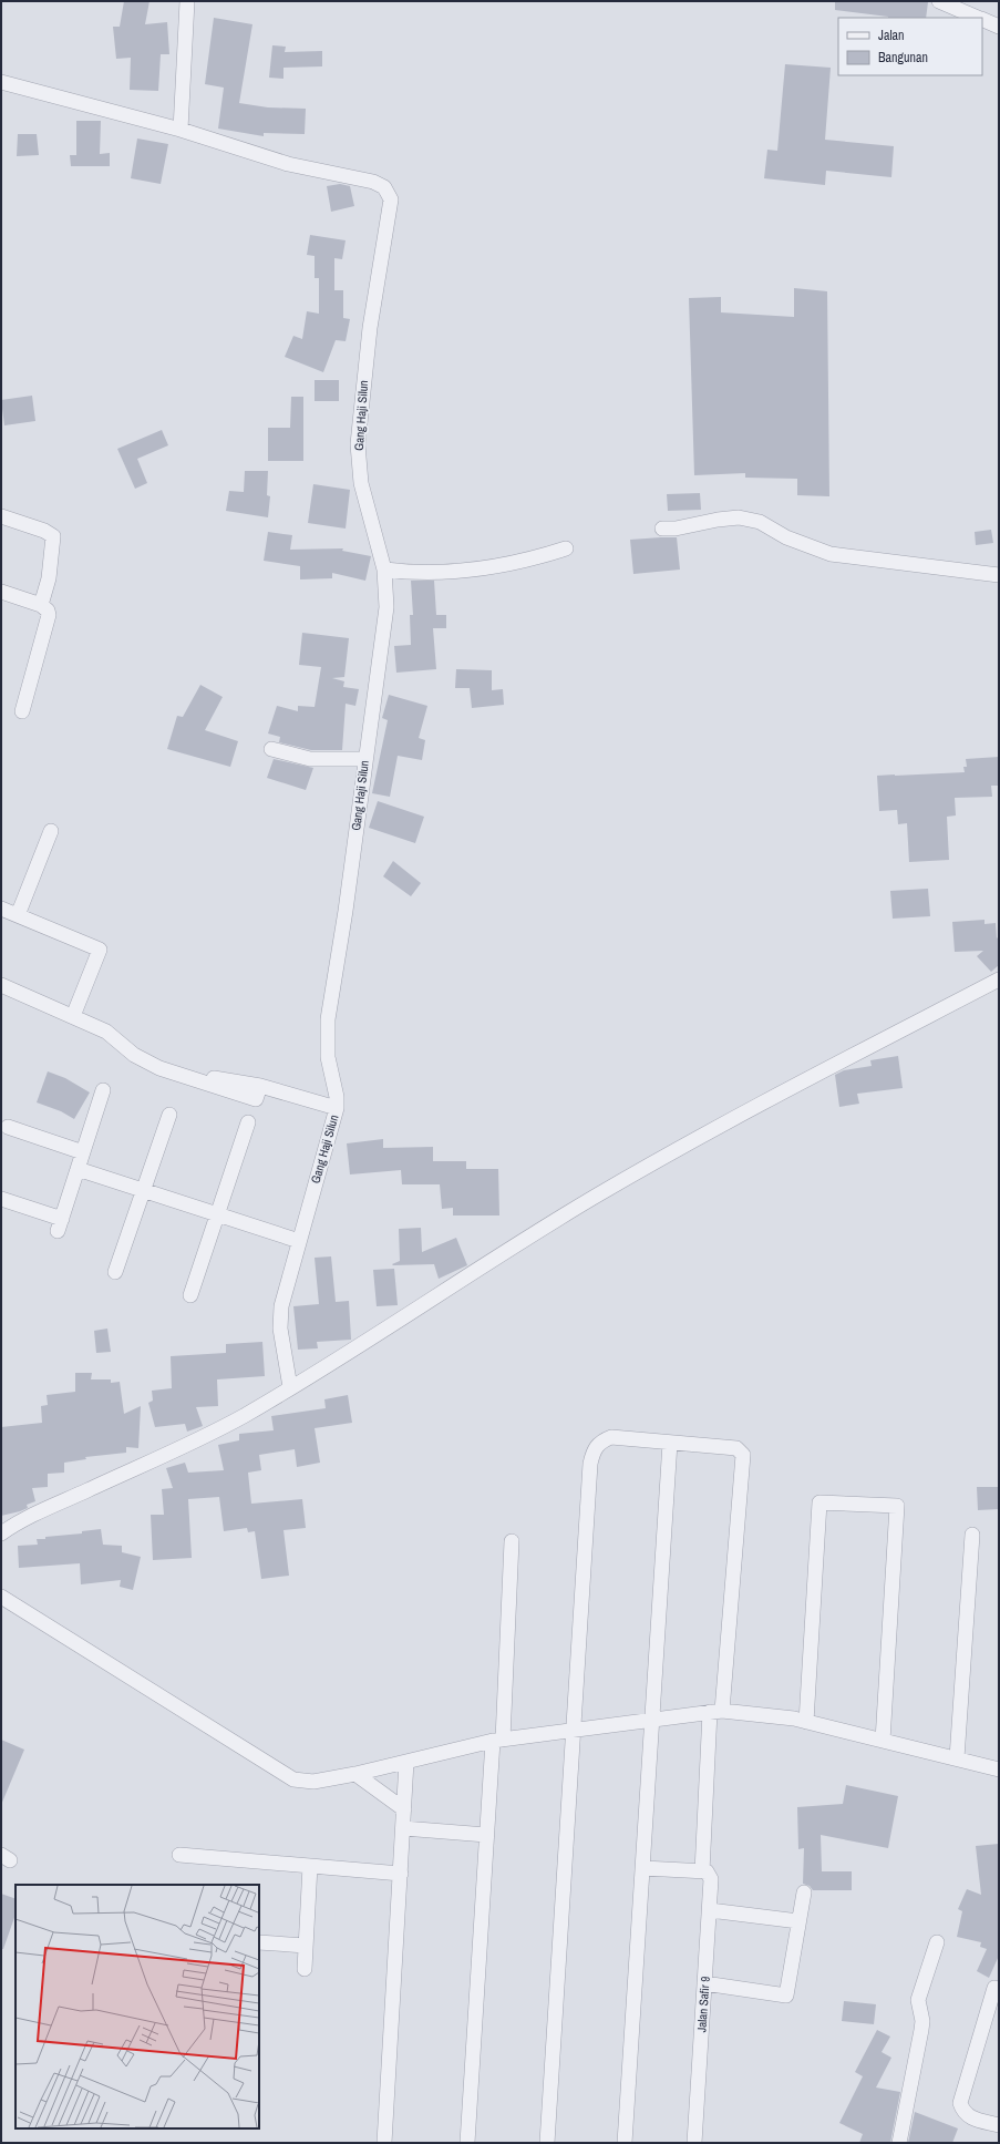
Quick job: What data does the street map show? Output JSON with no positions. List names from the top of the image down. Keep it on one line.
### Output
{"streets":{"street":["Gang Haji Silun","Jalan Safir 9"]},"legend":["Jalan","Bangunan"]}
